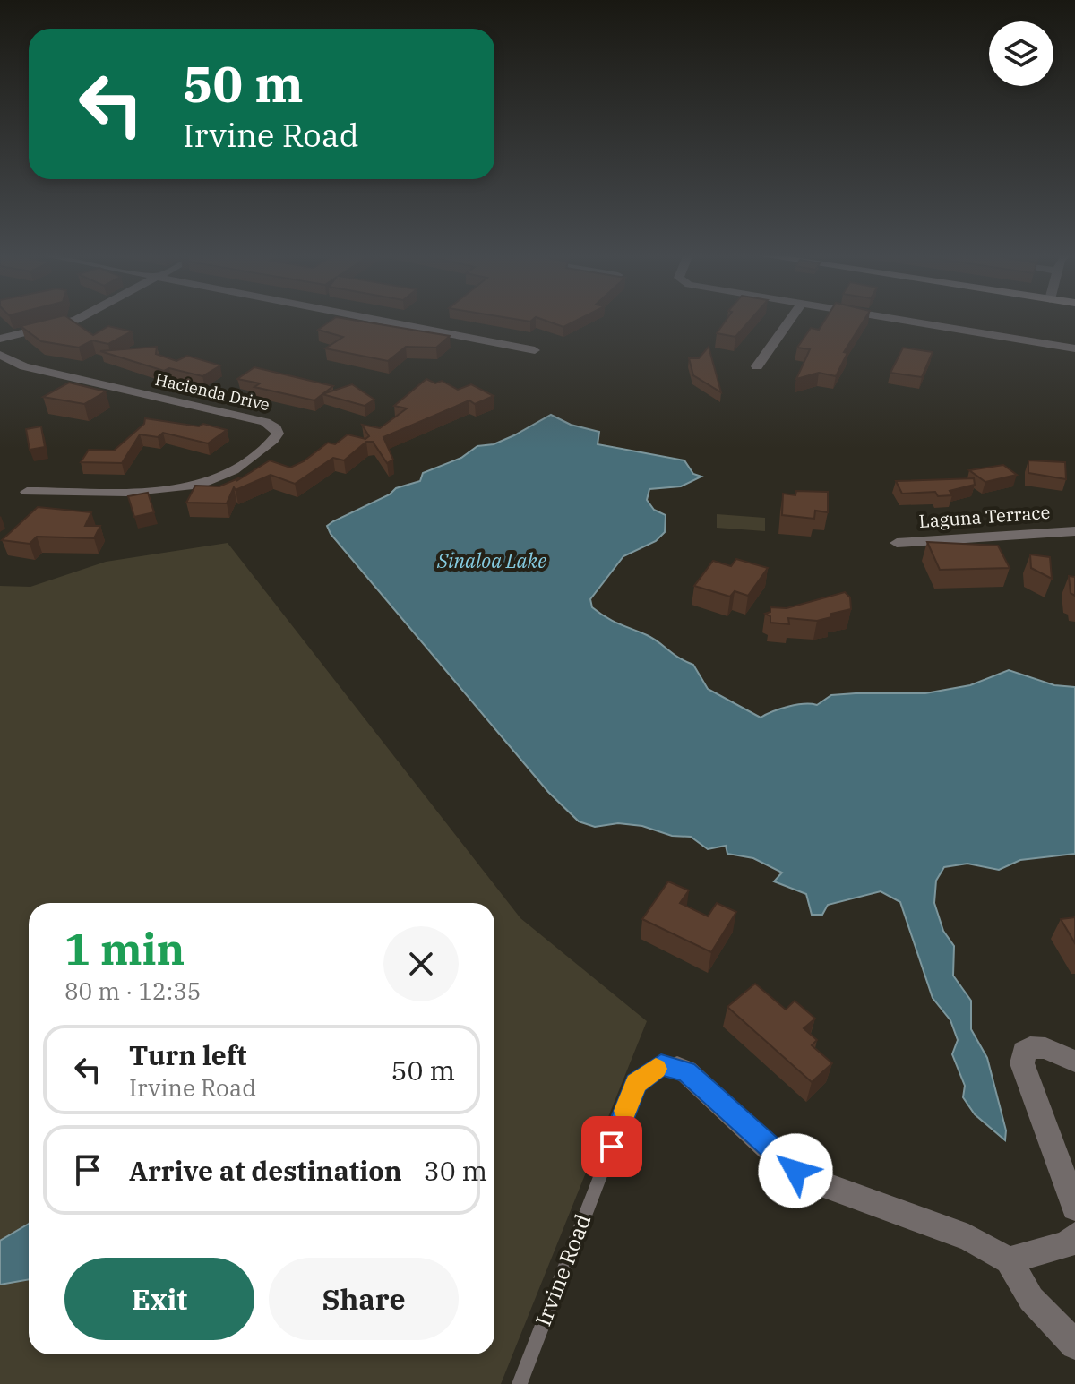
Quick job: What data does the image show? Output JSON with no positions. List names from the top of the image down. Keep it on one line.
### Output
{"streets":{"street":["Hacienda Drive","Laguna Terrace","Irvine Road"]},"water":["Sinaloa Lake"],"page":{"turn":["50 m","Irvine Road"],"heading":["1 min","80 m · 12:35"],"list":[{"name":"Turn left","note":"Irvine Road","value":"50 m"},{"name":"Arrive at destination","value":"30 m"}],"buttons":["Exit","Share"]}}
